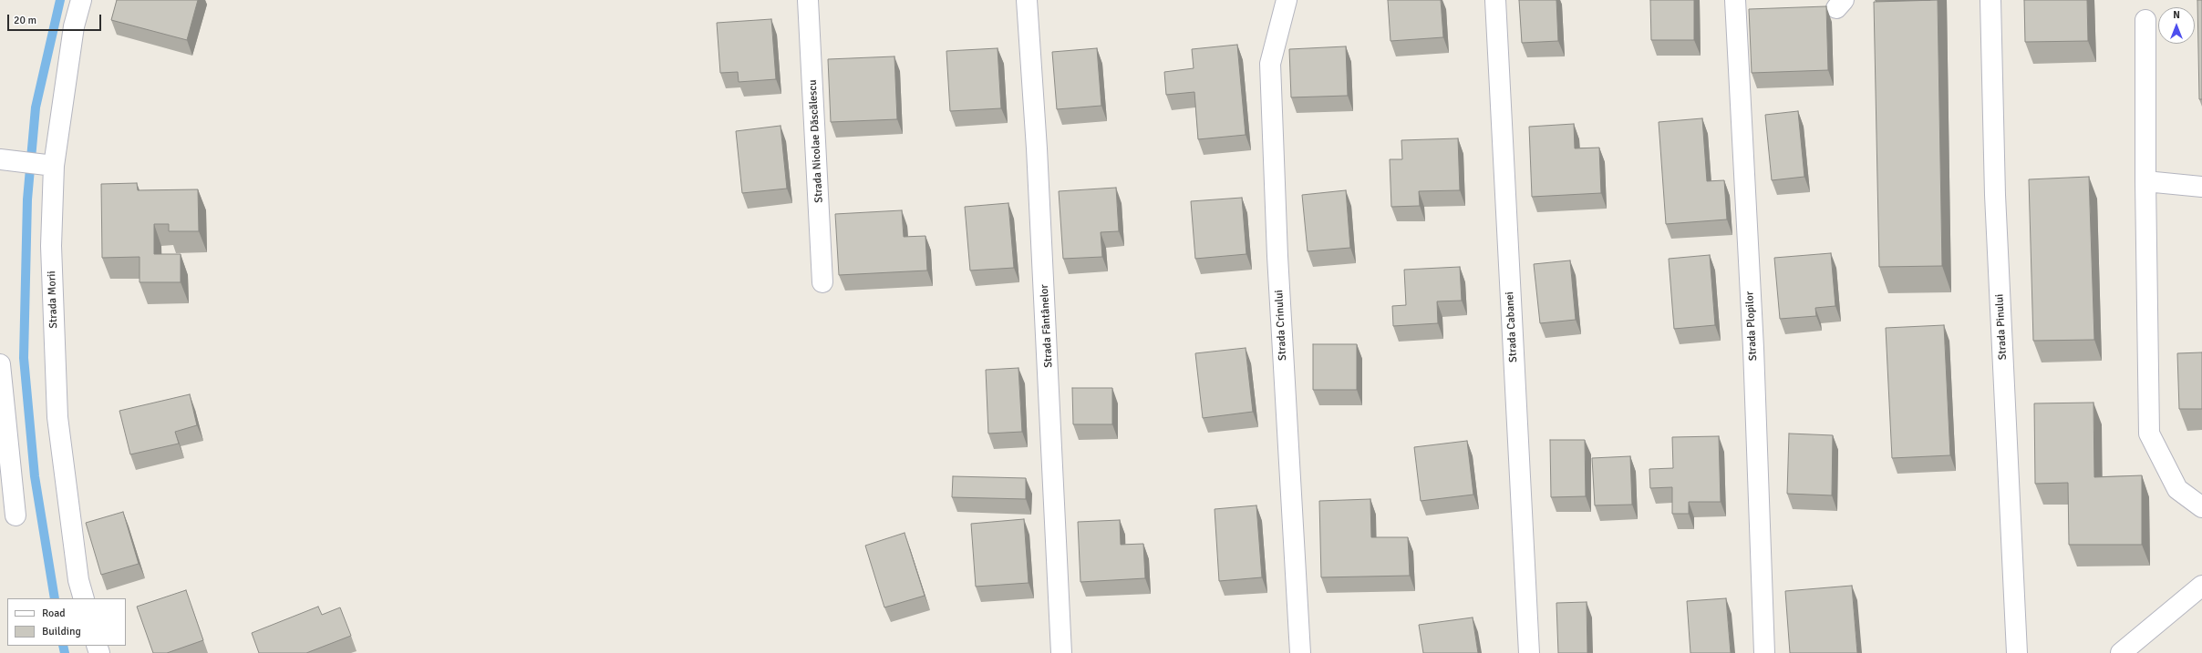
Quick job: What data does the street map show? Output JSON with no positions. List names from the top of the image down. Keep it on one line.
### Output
{"streets":{"street":["Strada Nicolae Dăscălescu","Strada Morii","Strada Crinului","Strada Fântânelor","Strada Plopilor","Strada Cabanei","Strada Pinului"]},"legend":["Road","Building"],"scale_bar":"20 m","north":"top"}
